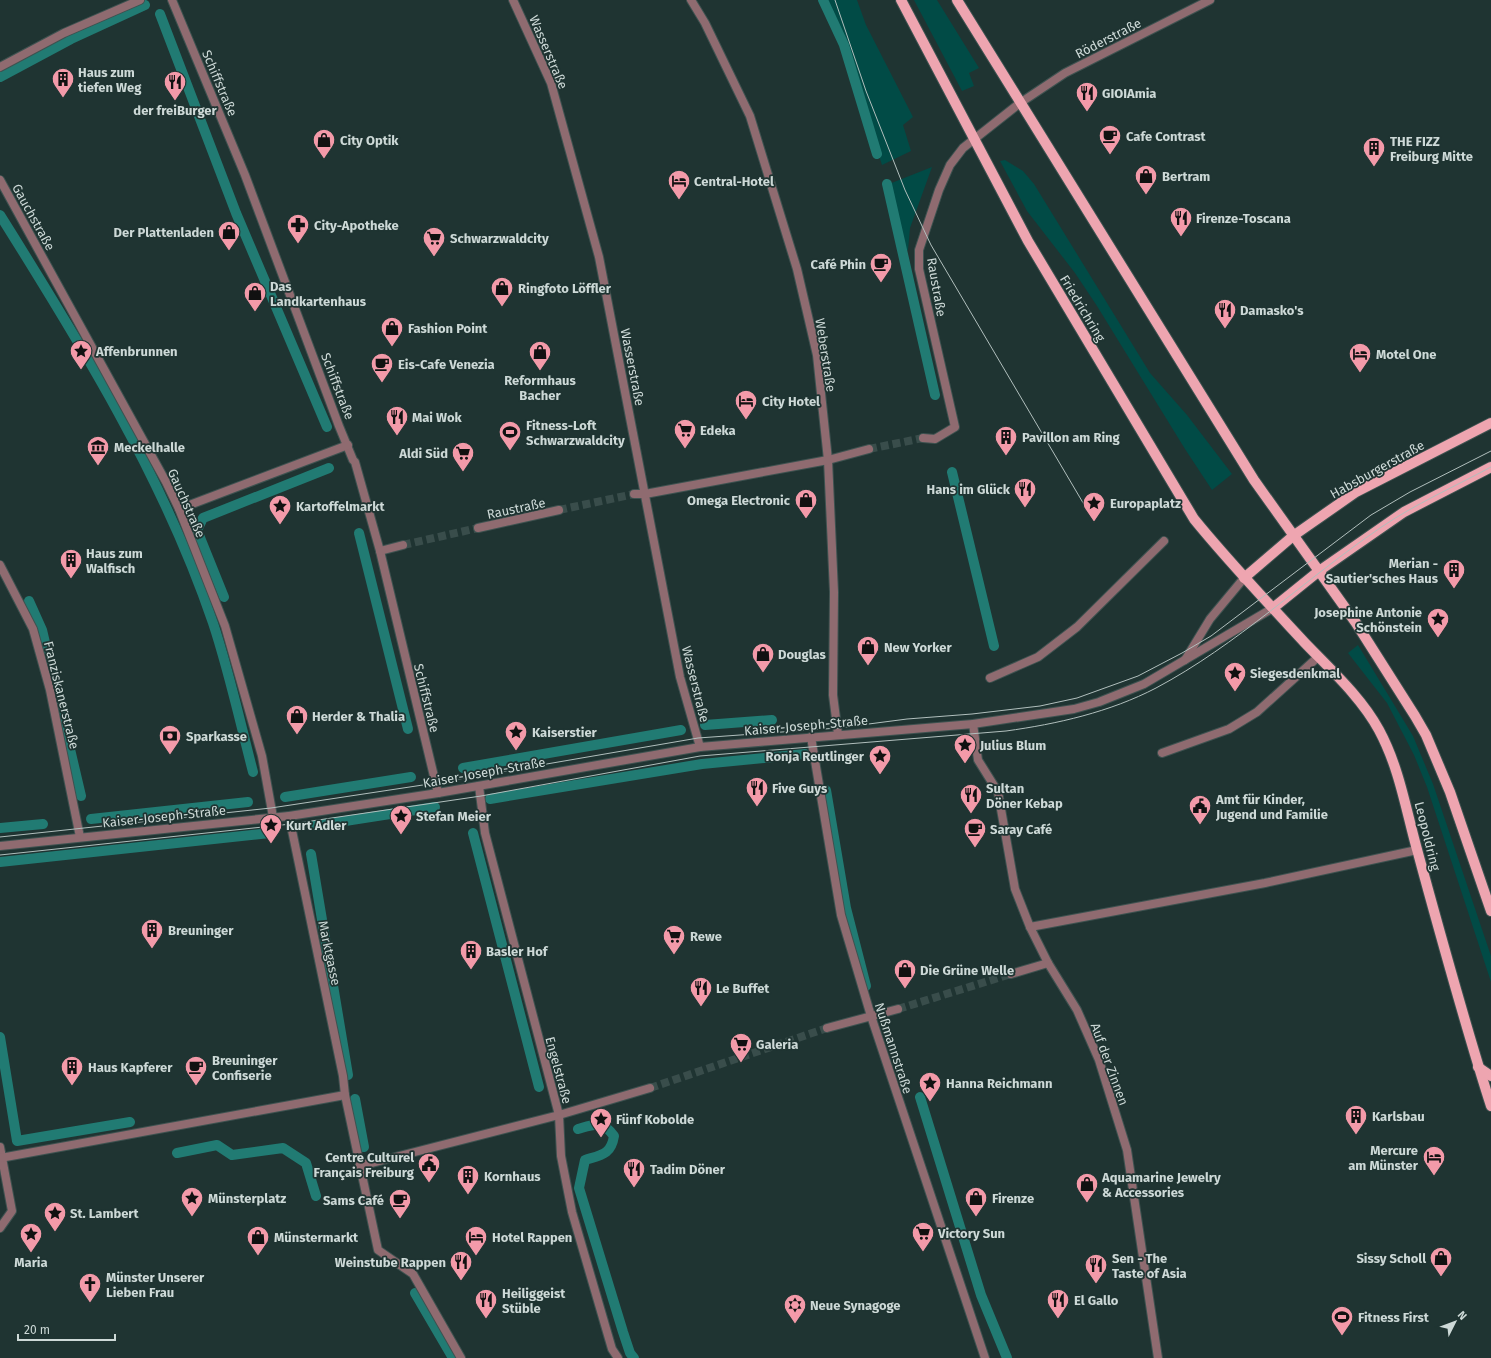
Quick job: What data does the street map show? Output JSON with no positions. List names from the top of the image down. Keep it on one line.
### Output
{"streets":{"main road":["Friedrichring","Habsburgerstraße","Leopoldring"],"street":["Röderstraße","Wasserstraße","Schiffstraße","Gauchstraße","Raustraße","Weberstraße","Franziskanerstraße","Kaiser-Joseph-Straße","Marktgasse","Nußmannstraße","Auf der Zinnen","Engelstraße"]},"crossings":[["Röderstraße","Raustraße"],["Wasserstraße","Kaiser-Joseph-Straße"],["Schiffstraße","Kaiser-Joseph-Straße"],["Gauchstraße","Kaiser-Joseph-Straße"],["Raustraße","Friedrichring"],["Friedrichring","Habsburgerstraße"],["Friedrichring","Leopoldring"],["Weberstraße","Kaiser-Joseph-Straße"],["Franziskanerstraße","Kaiser-Joseph-Straße"],["Kaiser-Joseph-Straße","Marktgasse"],["Kaiser-Joseph-Straße","Nußmannstraße"],["Kaiser-Joseph-Straße","Auf der Zinnen"],["Kaiser-Joseph-Straße","Engelstraße"]],"places":{"building":["Haus zum tiefen Weg","THE FIZZ Freiburg Mitte","Pavillon am Ring","Haus zum Walfisch","Merian - Sautier'sches Haus","Breuninger","Basler Hof","Haus Kapferer","Karlsbau","Kornhaus"],"restaurant":["der freiBurger","GIOIAmia","Firenze-Toscana","Damasko's","Mai Wok","Hans im Glück","Five Guys","Sultan Döner Kebap","Le Buffet","Tadim Döner","Weinstube Rappen","Sen - The Taste of Asia","Heiliggeist Stüble","El Gallo"],"cafe":["Cafe Contrast","Café Phin","Eis-Cafe Venezia","Saray Café","Breuninger Confiserie","Sams Café"],"shop":["City Optik","Bertram","Der Plattenladen","Ringfoto Löffler","Das Landkartenhaus","Fashion Point","Reformhaus Bacher","Omega Electronic","New Yorker","Douglas","Herder & Thalia","Die Grüne Welle","Aquamarine Jewelry & Accessories","Firenze","Münstermarkt","Sissy Scholl"],"hotel":["Central-Hotel","Motel One","City Hotel","Mercure am Münster","Hotel Rappen"],"pharmacy":["City-Apotheke"],"supermarket":["Schwarzwaldcity","Edeka","Aldi Süd","Rewe","Galeria","Victory Sun"],"place":["Affenbrunnen","Europaplatz","Kartoffelmarkt","Josephine Antonie Schönstein","Siegesdenkmal","Kaiserstier","Julius Blum","Ronja Reutlinger","Stefan Meier","Kurt Adler","Hanna Reichmann","Fünf Kobolde","Münsterplatz","St. Lambert","Maria"],"sports":["Fitness-Loft Schwarzwaldcity","Fitness First"],"museum":["Meckelhalle"],"bank":["Sparkasse"],"public building":["Amt für Kinder, Jugend und Familie","Centre Culturel Français Freiburg"],"church":["Münster Unserer Lieben Frau"],"synagogue":["Neue Synagoge"]},"scale_bar":"20 m","north":"top right"}
